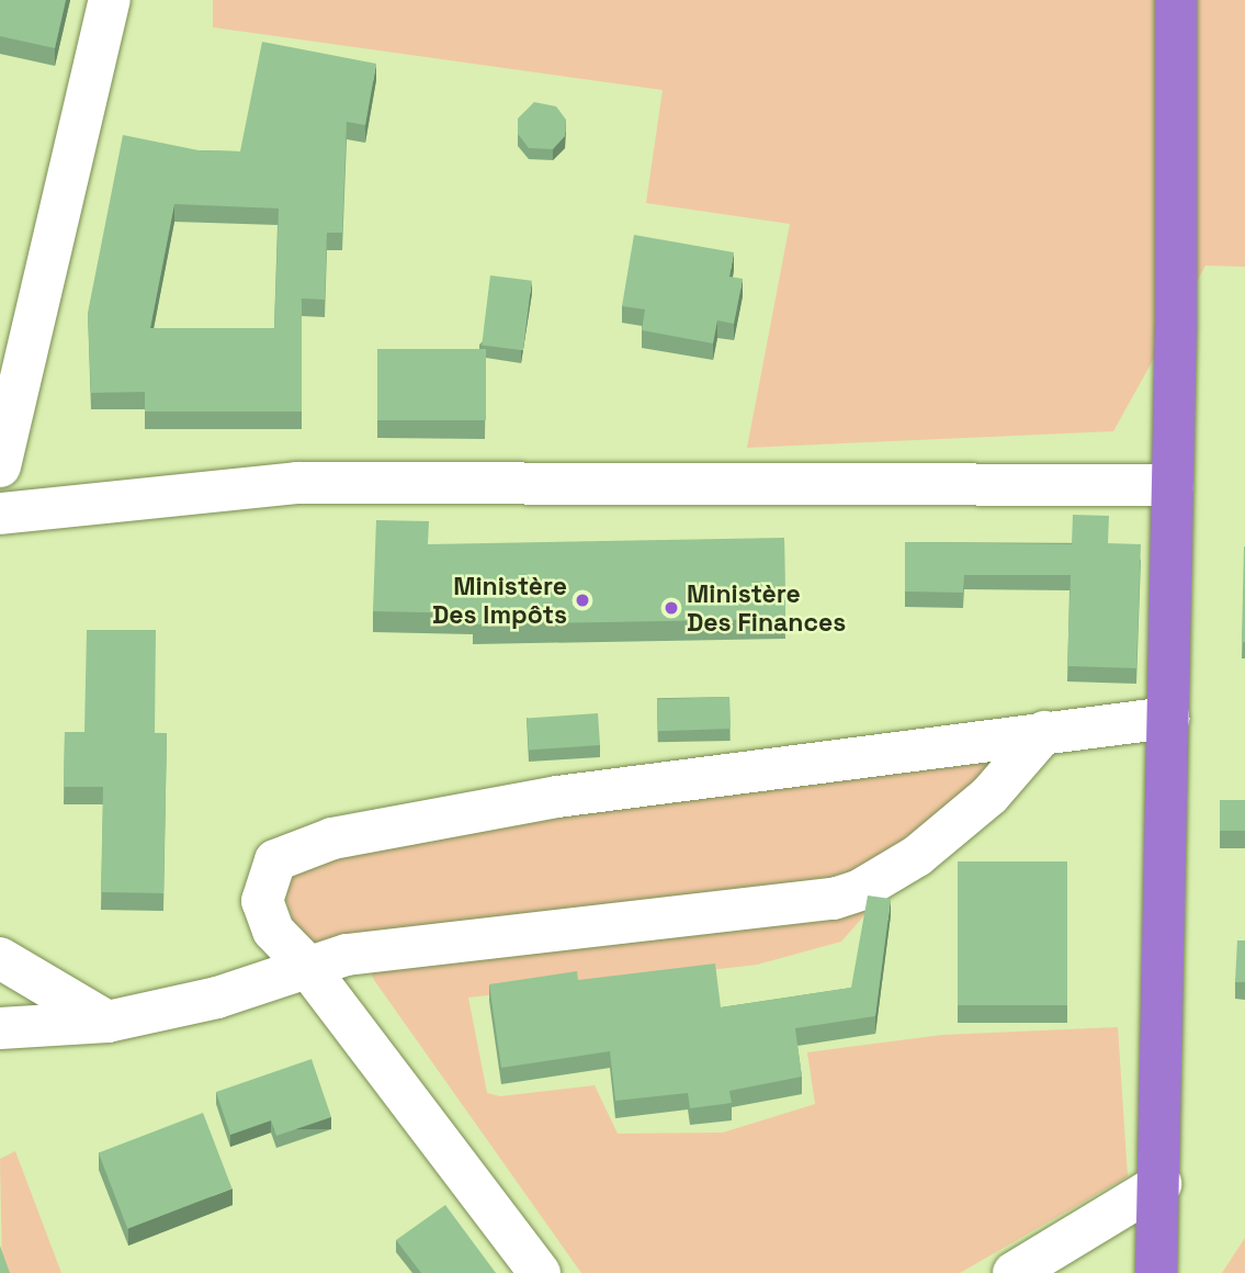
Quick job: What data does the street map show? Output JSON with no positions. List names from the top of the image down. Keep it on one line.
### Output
{"places":["Ministère Des Impôts","Ministère Des Finances"]}
